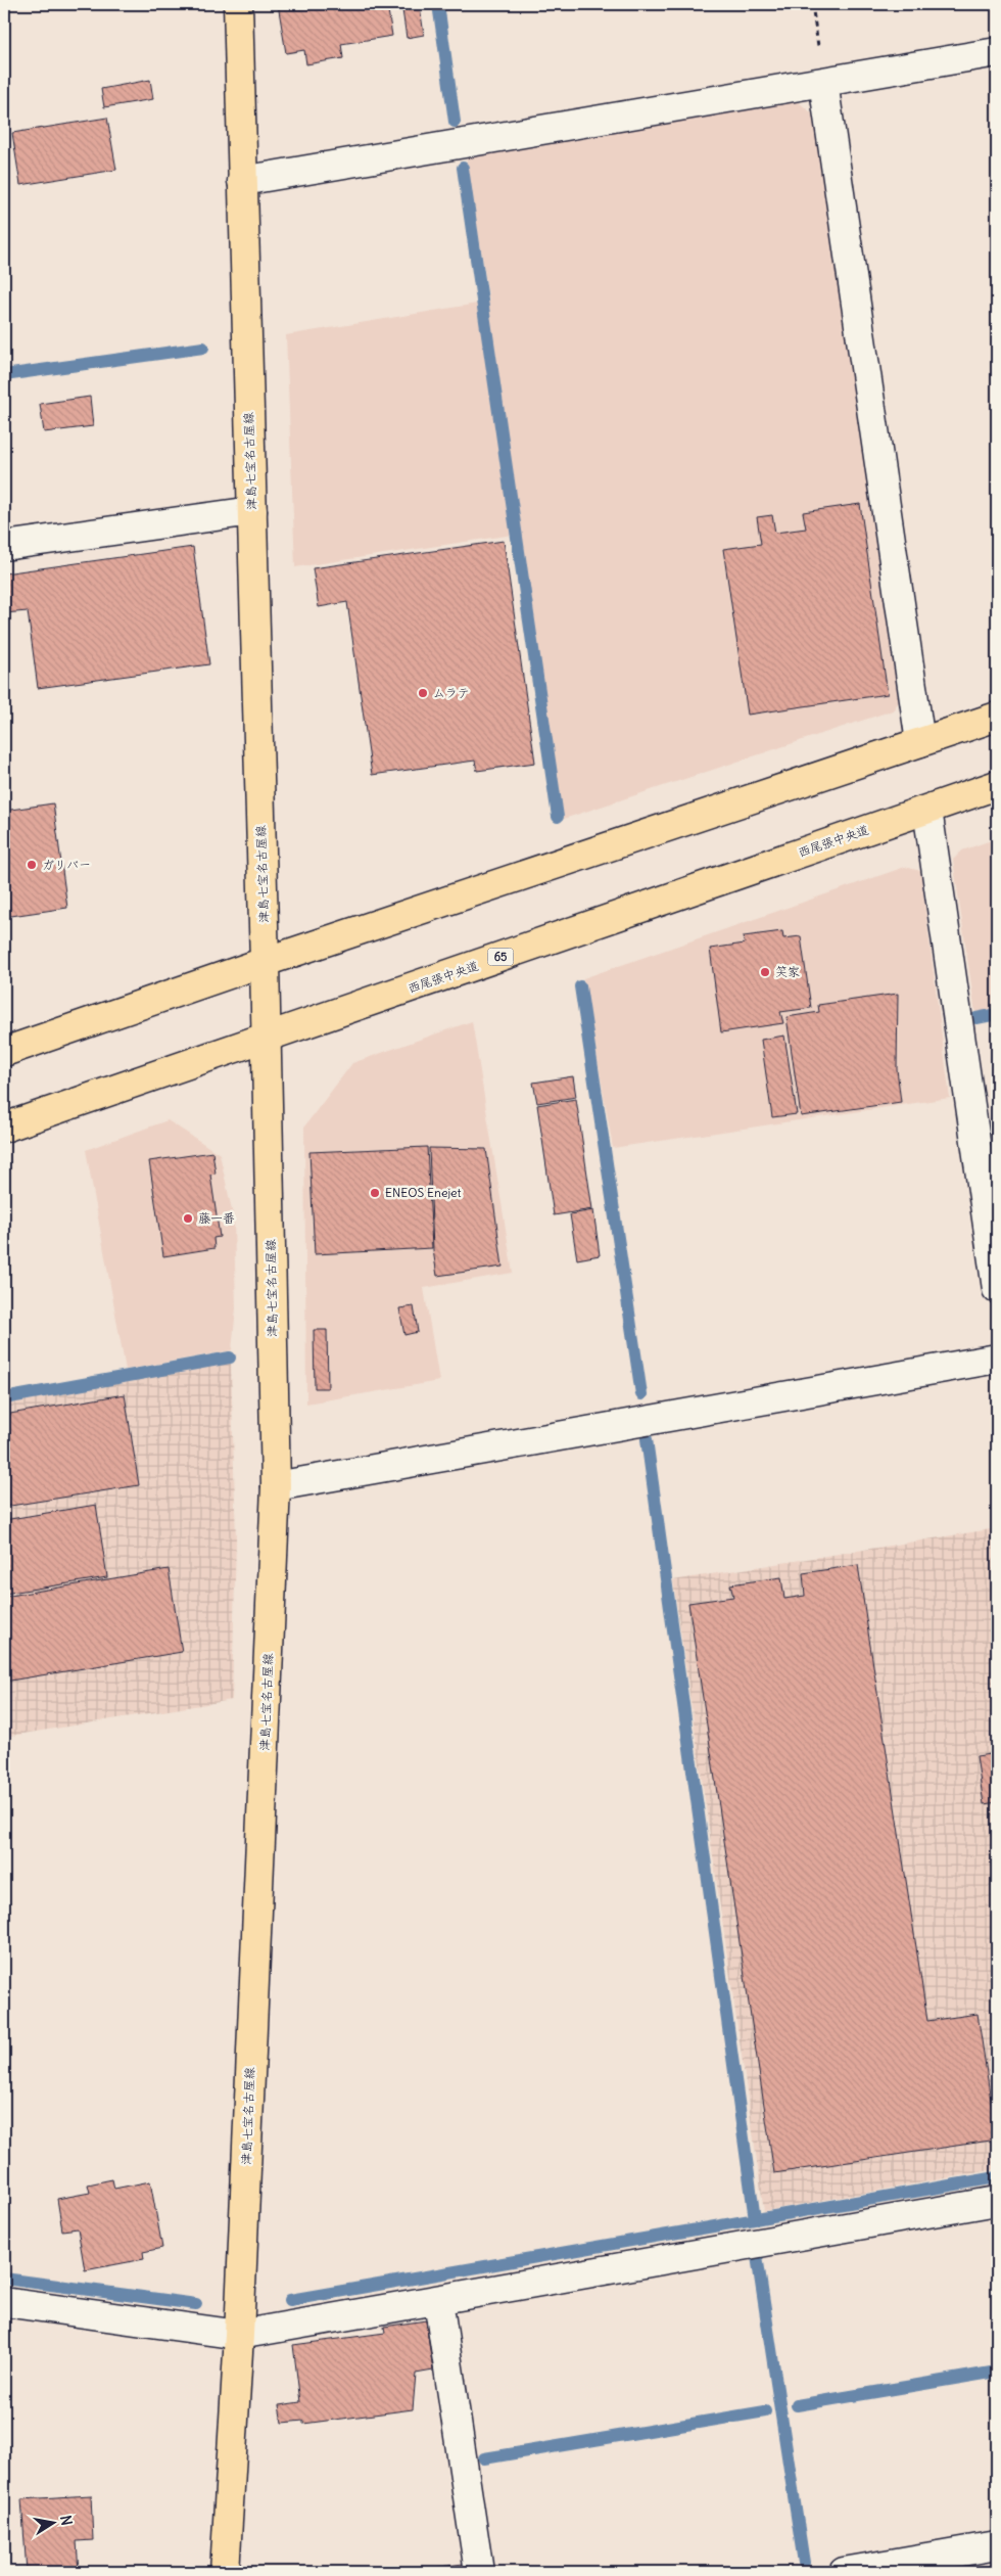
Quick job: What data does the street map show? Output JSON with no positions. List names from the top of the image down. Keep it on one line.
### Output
{"streets":{"main road":["津島七宝名古屋線","西尾張中央道","65"]},"crossings":[["津島七宝名古屋線","西尾張中央道"]],"places":["ムラテ","ガリバー","笑家","ENEOS Enejet","藤一番"],"north":"right"}
